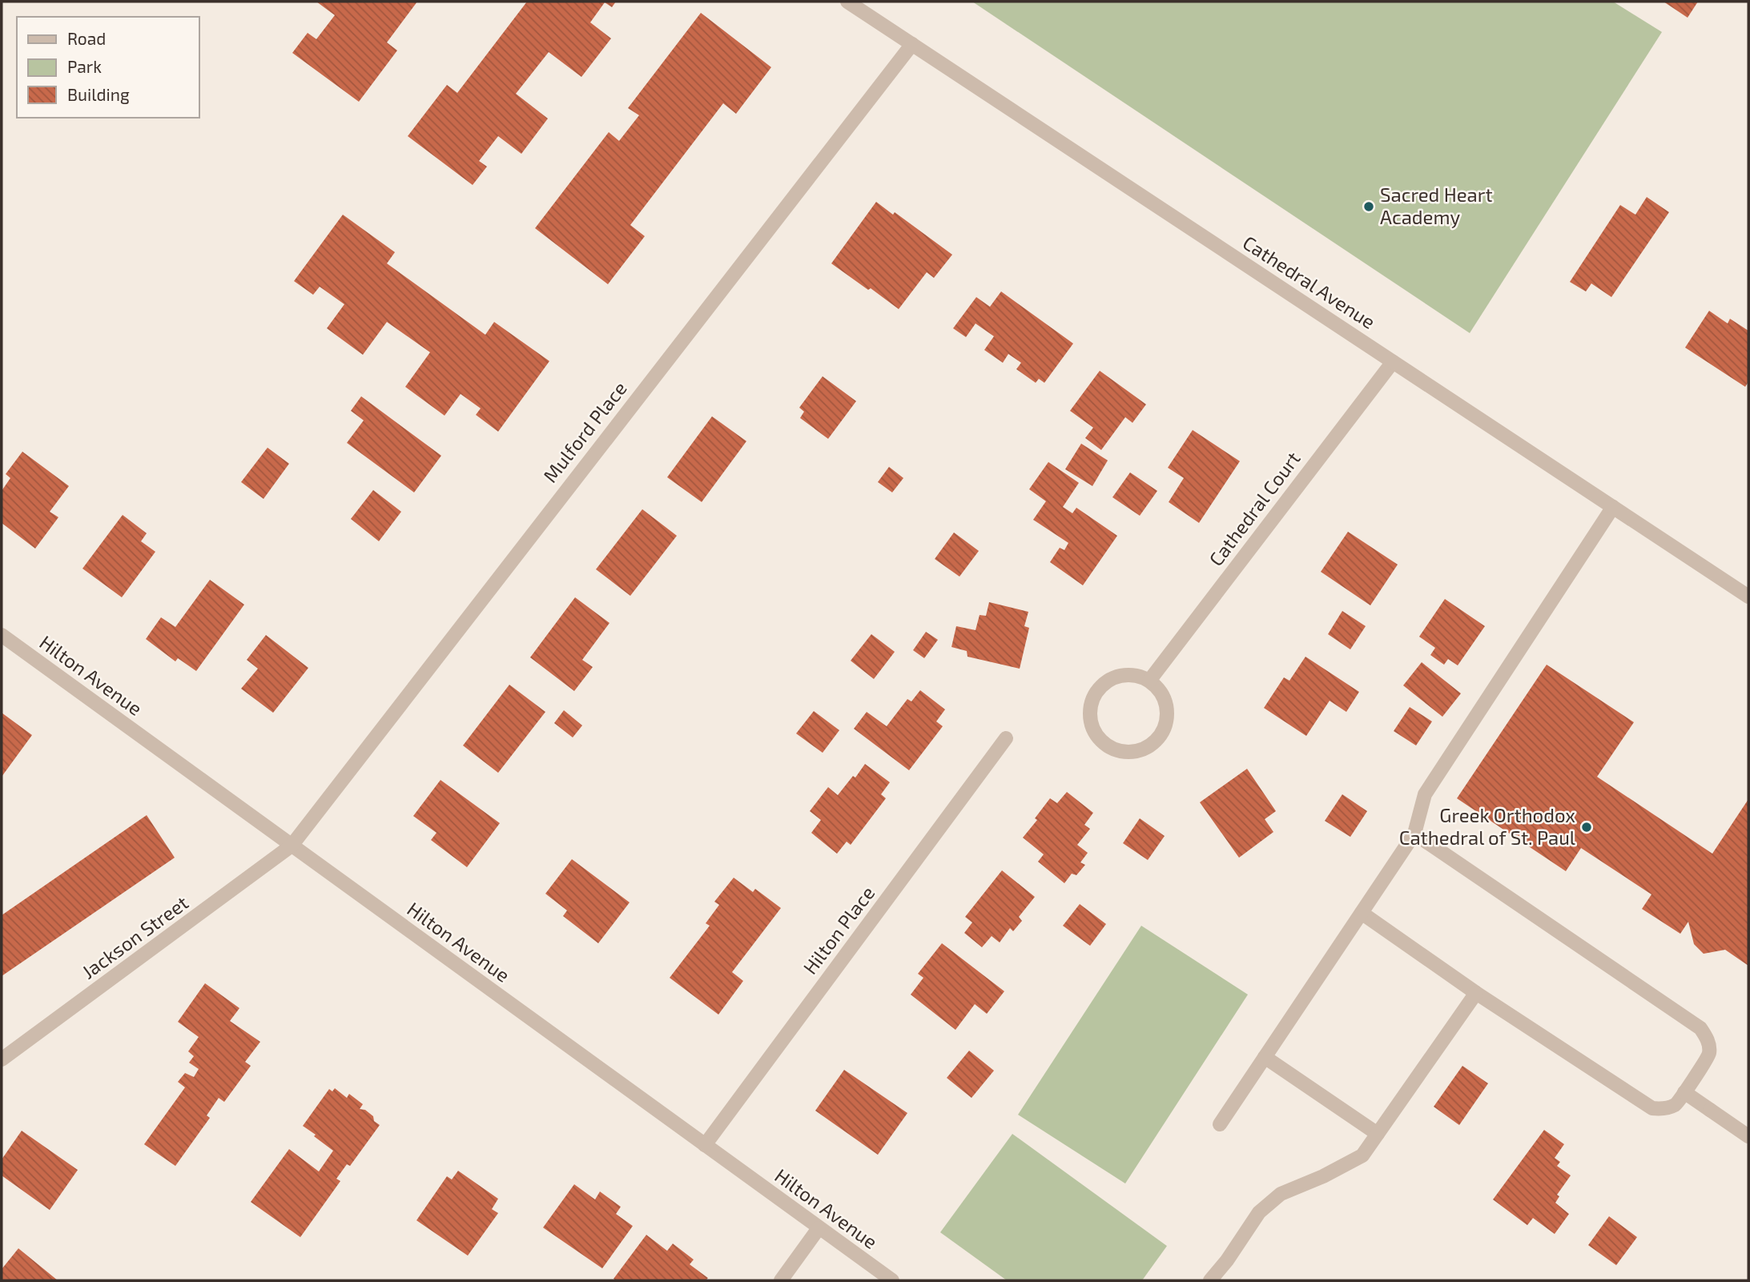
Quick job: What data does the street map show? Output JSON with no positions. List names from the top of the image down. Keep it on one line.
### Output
{"streets":{"street":["Cathedral Avenue","Mulford Place","Cathedral Court","Hilton Avenue","Hilton Place","Jackson Street"]},"crossings":[["Cathedral Avenue","Mulford Place"],["Cathedral Avenue","Cathedral Court"],["Mulford Place","Hilton Avenue"],["Mulford Place","Jackson Street"],["Hilton Avenue","Hilton Place"],["Hilton Avenue","Jackson Street"]],"places":["Sacred Heart Academy","Greek Orthodox Cathedral of St. Paul"],"legend":["Road","Park","Building"]}
